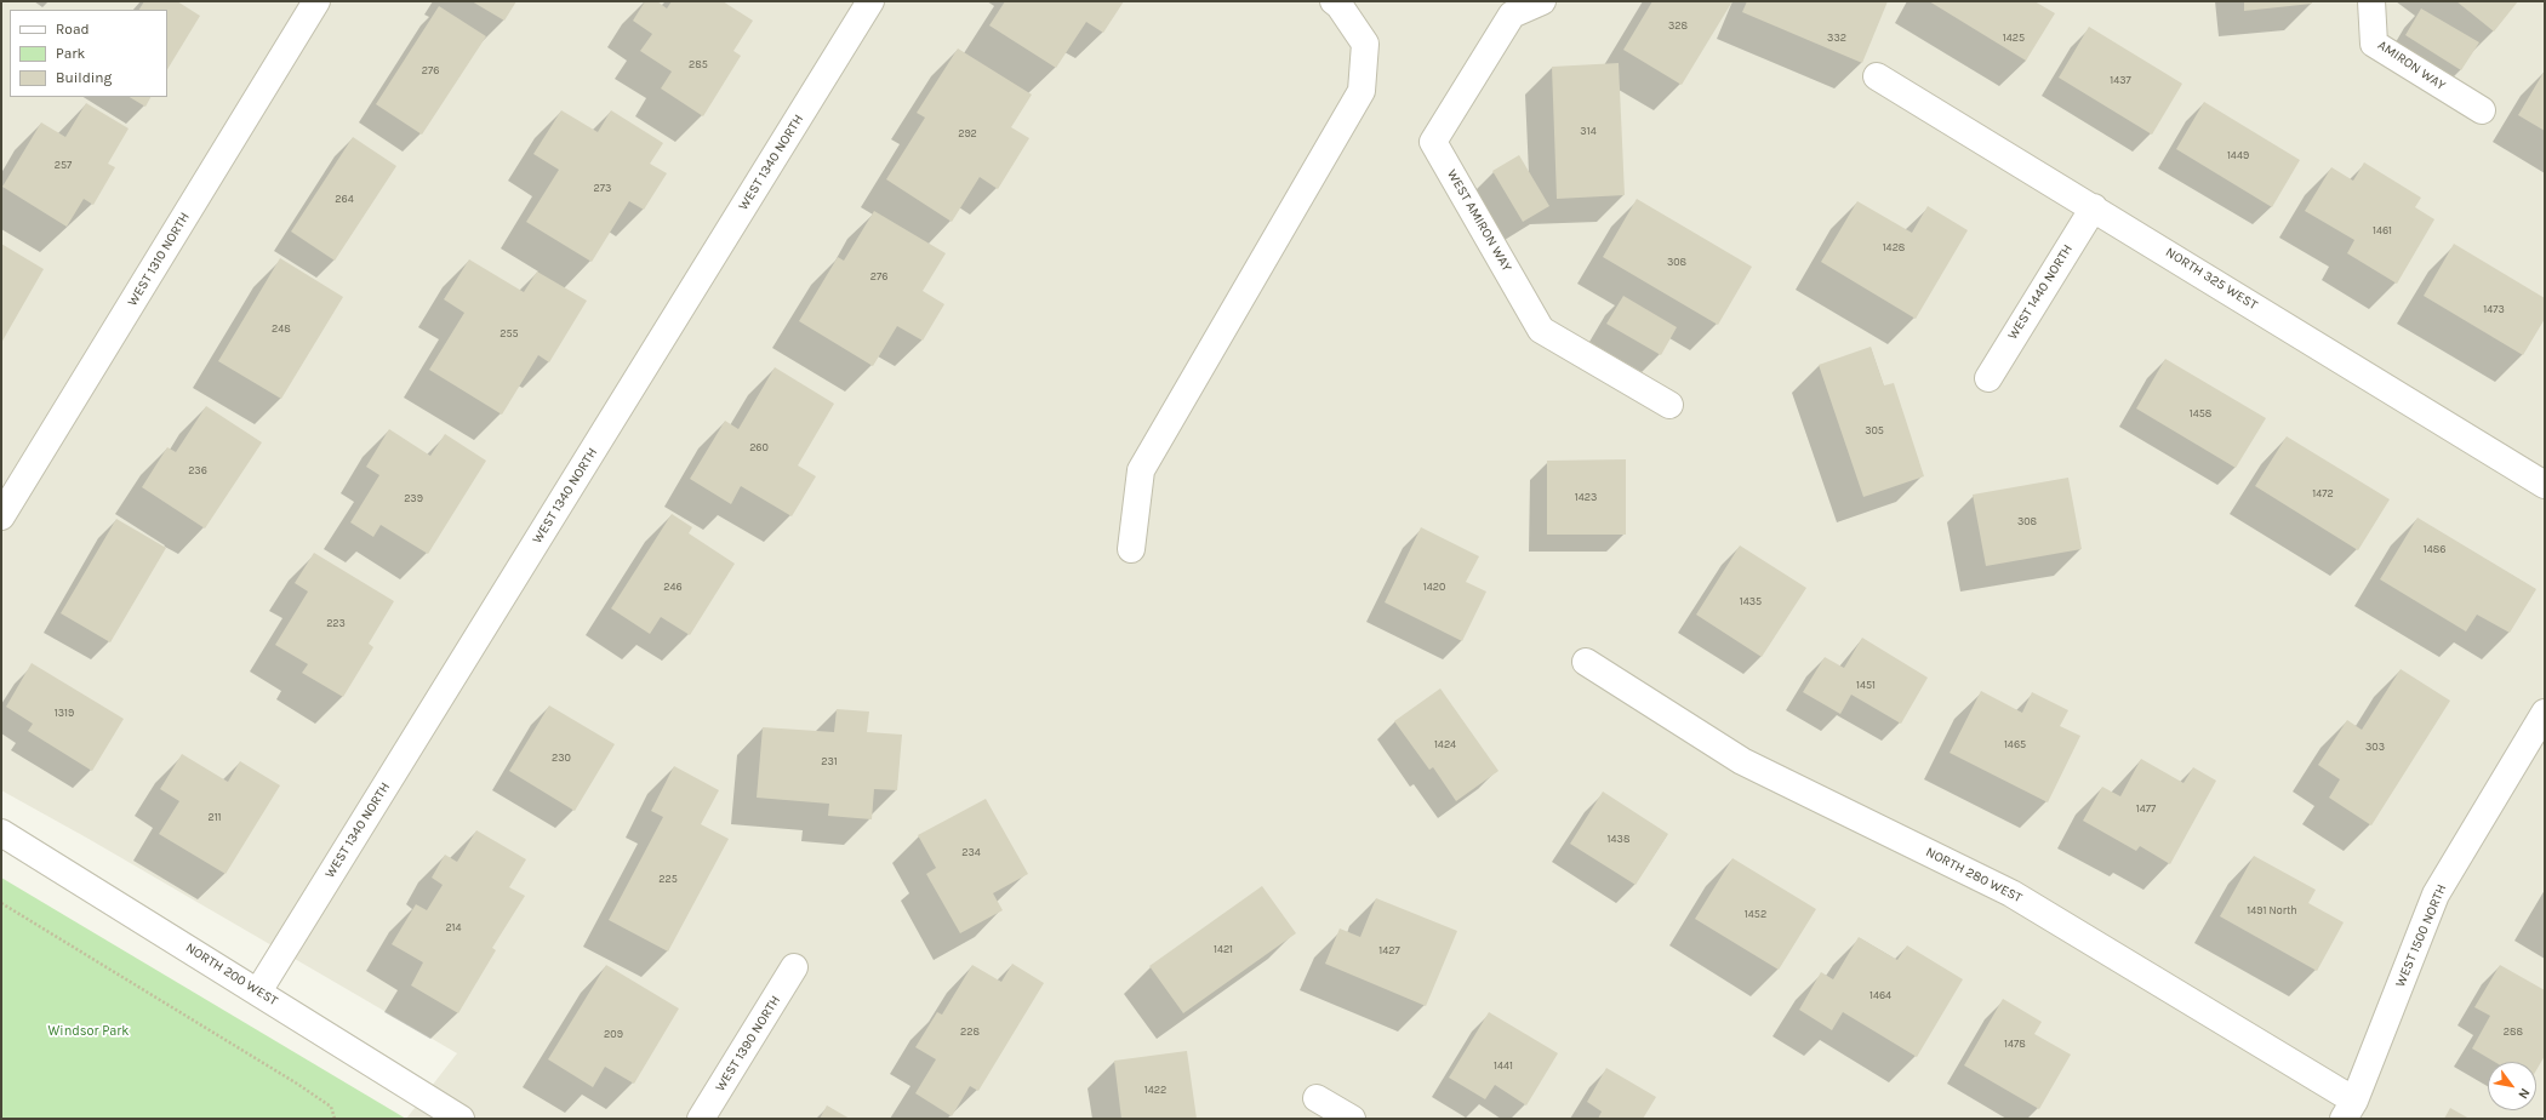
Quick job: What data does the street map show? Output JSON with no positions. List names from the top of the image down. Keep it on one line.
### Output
{"streets":{"street":["AMIRON WAY","WEST 1340 NORTH","WEST AMIRON WAY","WEST 1310 NORTH","NORTH 325 WEST","WEST 1440 NORTH","NORTH 280 WEST","WEST 1500 NORTH","NORTH 200 WEST","WEST 1390 NORTH"]},"crossings":[["WEST 1340 NORTH","NORTH 200 WEST"],["NORTH 325 WEST","WEST 1440 NORTH"],["NORTH 280 WEST","WEST 1500 NORTH"]],"parks":["Windsor Park"],"house_numbers":["328","332","1425","285","276","1437","314","292","1449","257","273","264","1461","1428","308","276","1473","248","255","1458","305","260","236","1472","1423","239","308","1486","246","1420","1435","223","1451","1319","1424","1465","303","230","231","1477","211","1438","234","225","1491 North","1452","214","1421","1427","1464","228","288","209","1478","1441","1422"],"legend":["Road","Park","Building"],"north":"bottom right"}
